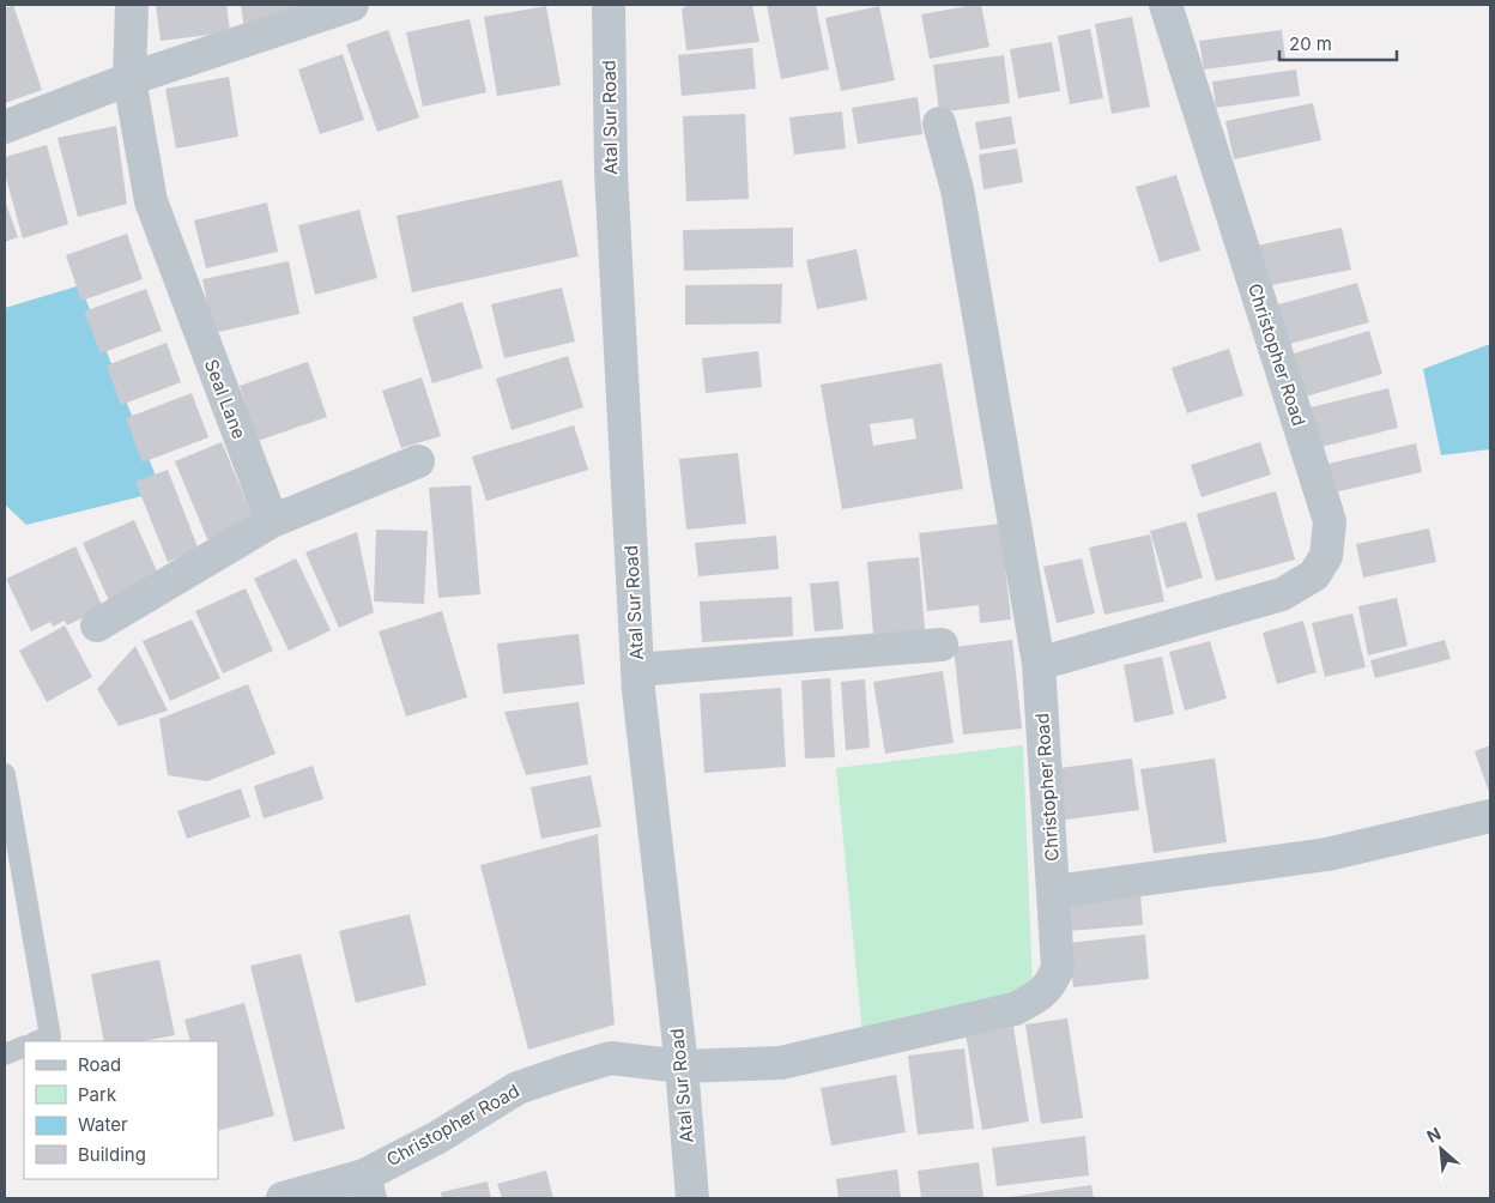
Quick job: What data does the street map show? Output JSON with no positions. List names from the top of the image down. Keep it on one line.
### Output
{"streets":{"street":["Atal Sur Road","Christopher Road","Seal Lane"]},"crossings":[["Atal Sur Road","Christopher Road"]],"legend":["Road","Park","Water","Building"],"scale_bar":"20 m","north":"top left"}
